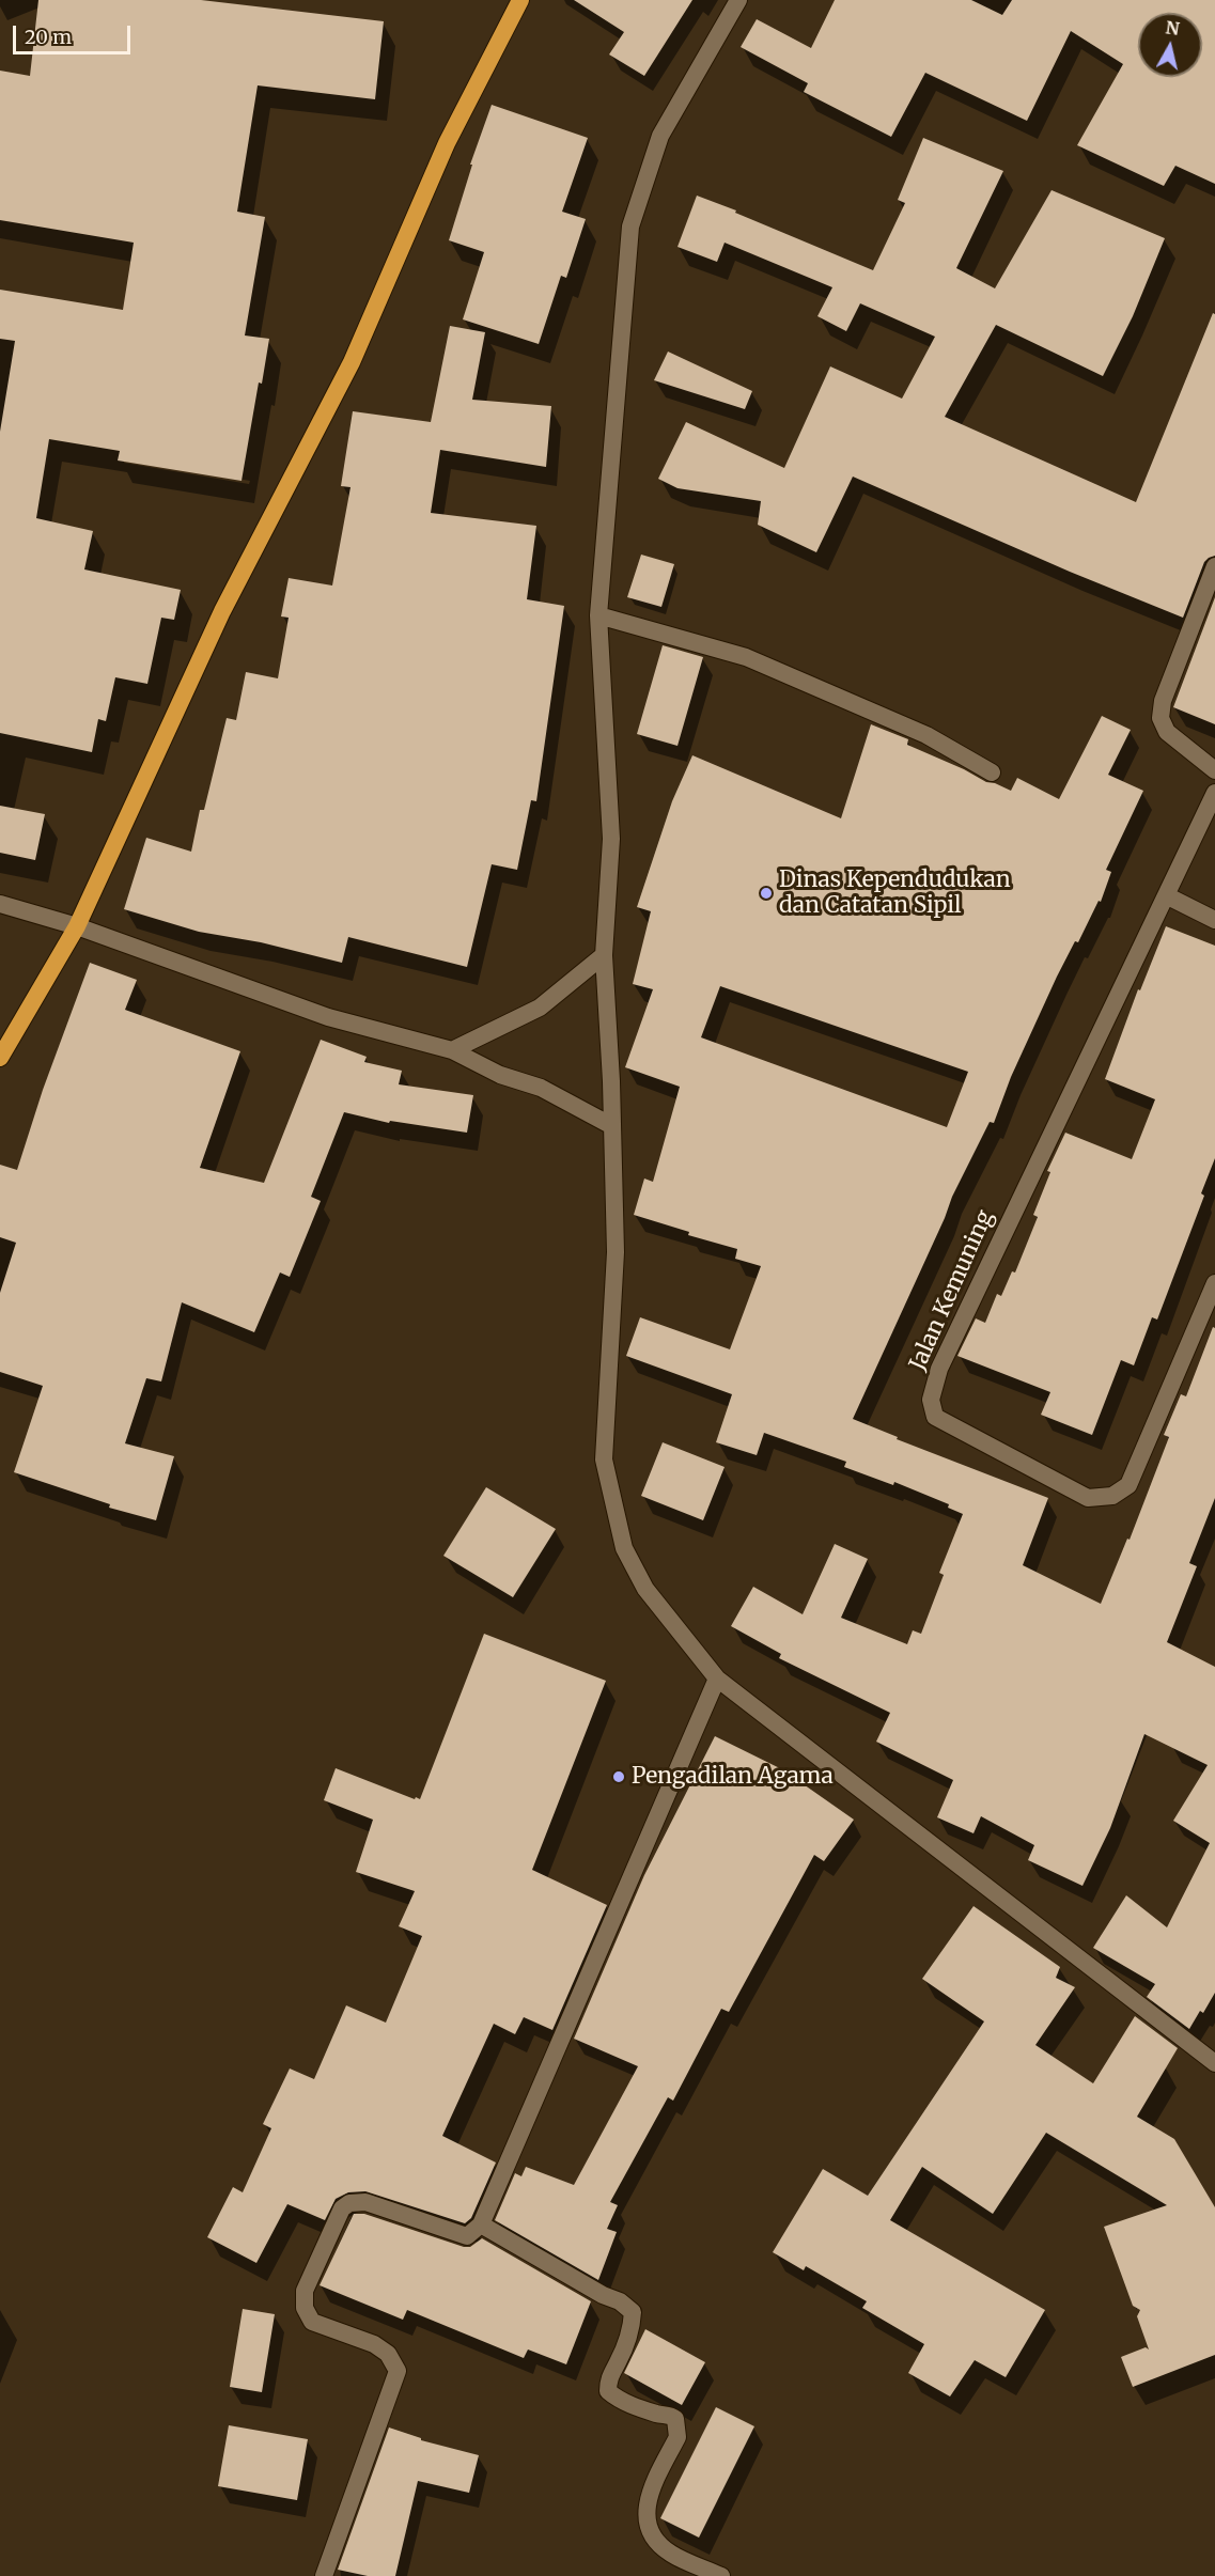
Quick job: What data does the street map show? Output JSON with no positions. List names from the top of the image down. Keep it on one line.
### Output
{"streets":{"street":["Jalan Kemuning"]},"places":["Dinas Kependudukan dan Catatan Sipil","Pengadilan Agama"],"scale_bar":"20 m","north":"top"}
